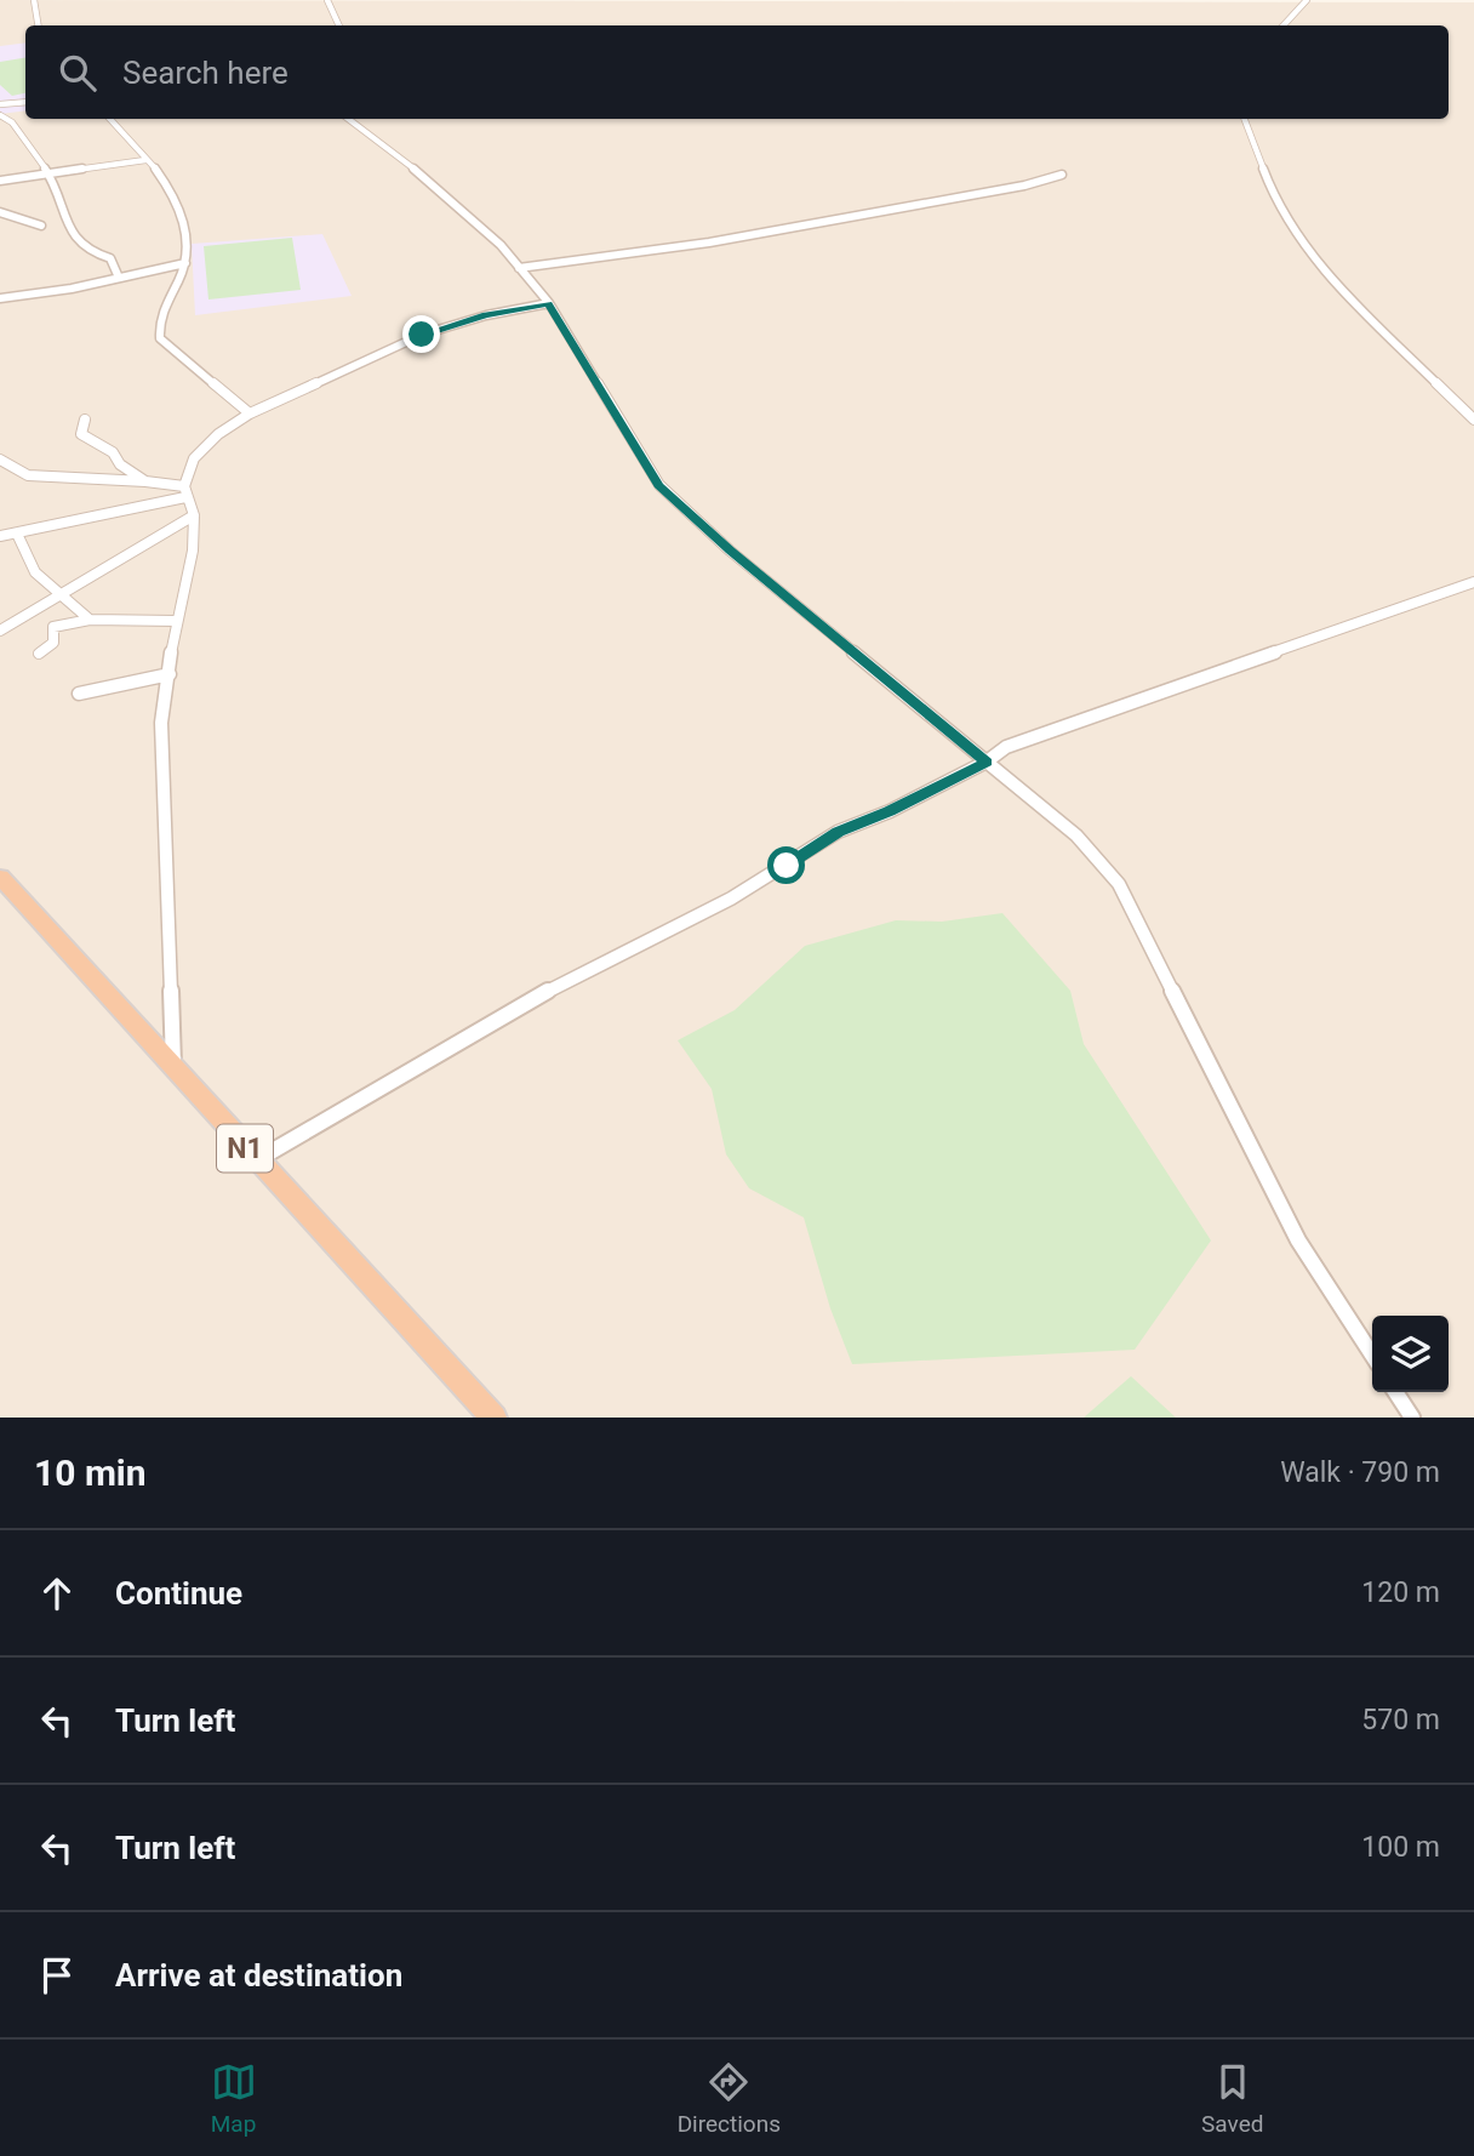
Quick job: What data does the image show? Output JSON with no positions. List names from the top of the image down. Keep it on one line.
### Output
{"streets":{"highway":["N1"]},"page":{"search":"Search here","heading":["10 min","Walk · 790 m"],"list":[["Continue","120 m"],["Turn left","570 m"],["Turn left","100 m"],"Arrive at destination"],"nav":["Map","Directions","Saved"]}}
